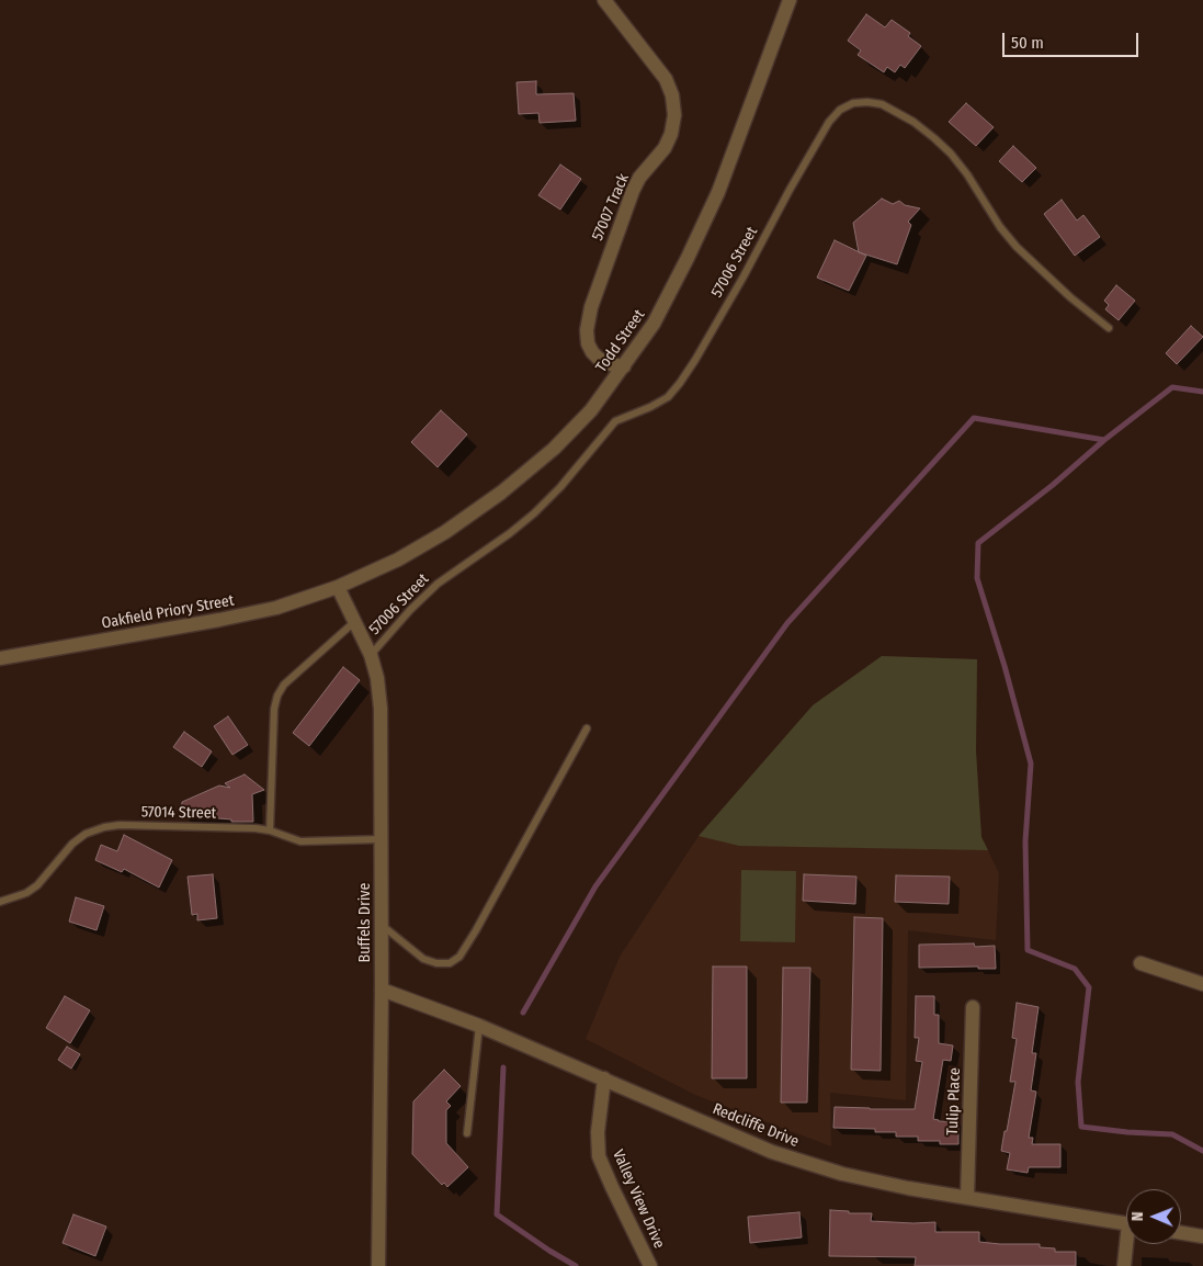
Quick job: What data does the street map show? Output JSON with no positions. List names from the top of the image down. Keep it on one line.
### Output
{"streets":{"street":["57007 Track","Todd Street","Oakfield Priory Street","Buffels Drive","Tulip Place","Redcliffe Drive","Valley View Drive"],"lane":["57006 Street","57014 Street"]},"crossings":[["57007 Track","Todd Street"],["57006 Street","Buffels Drive"],["Todd Street","Oakfield Priory Street"],["Todd Street","Buffels Drive"],["Oakfield Priory Street","Buffels Drive"],["57014 Street","Buffels Drive"],["Buffels Drive","Redcliffe Drive"],["Tulip Place","Redcliffe Drive"],["Redcliffe Drive","Valley View Drive"]],"scale_bar":"50 m","north":"left"}
